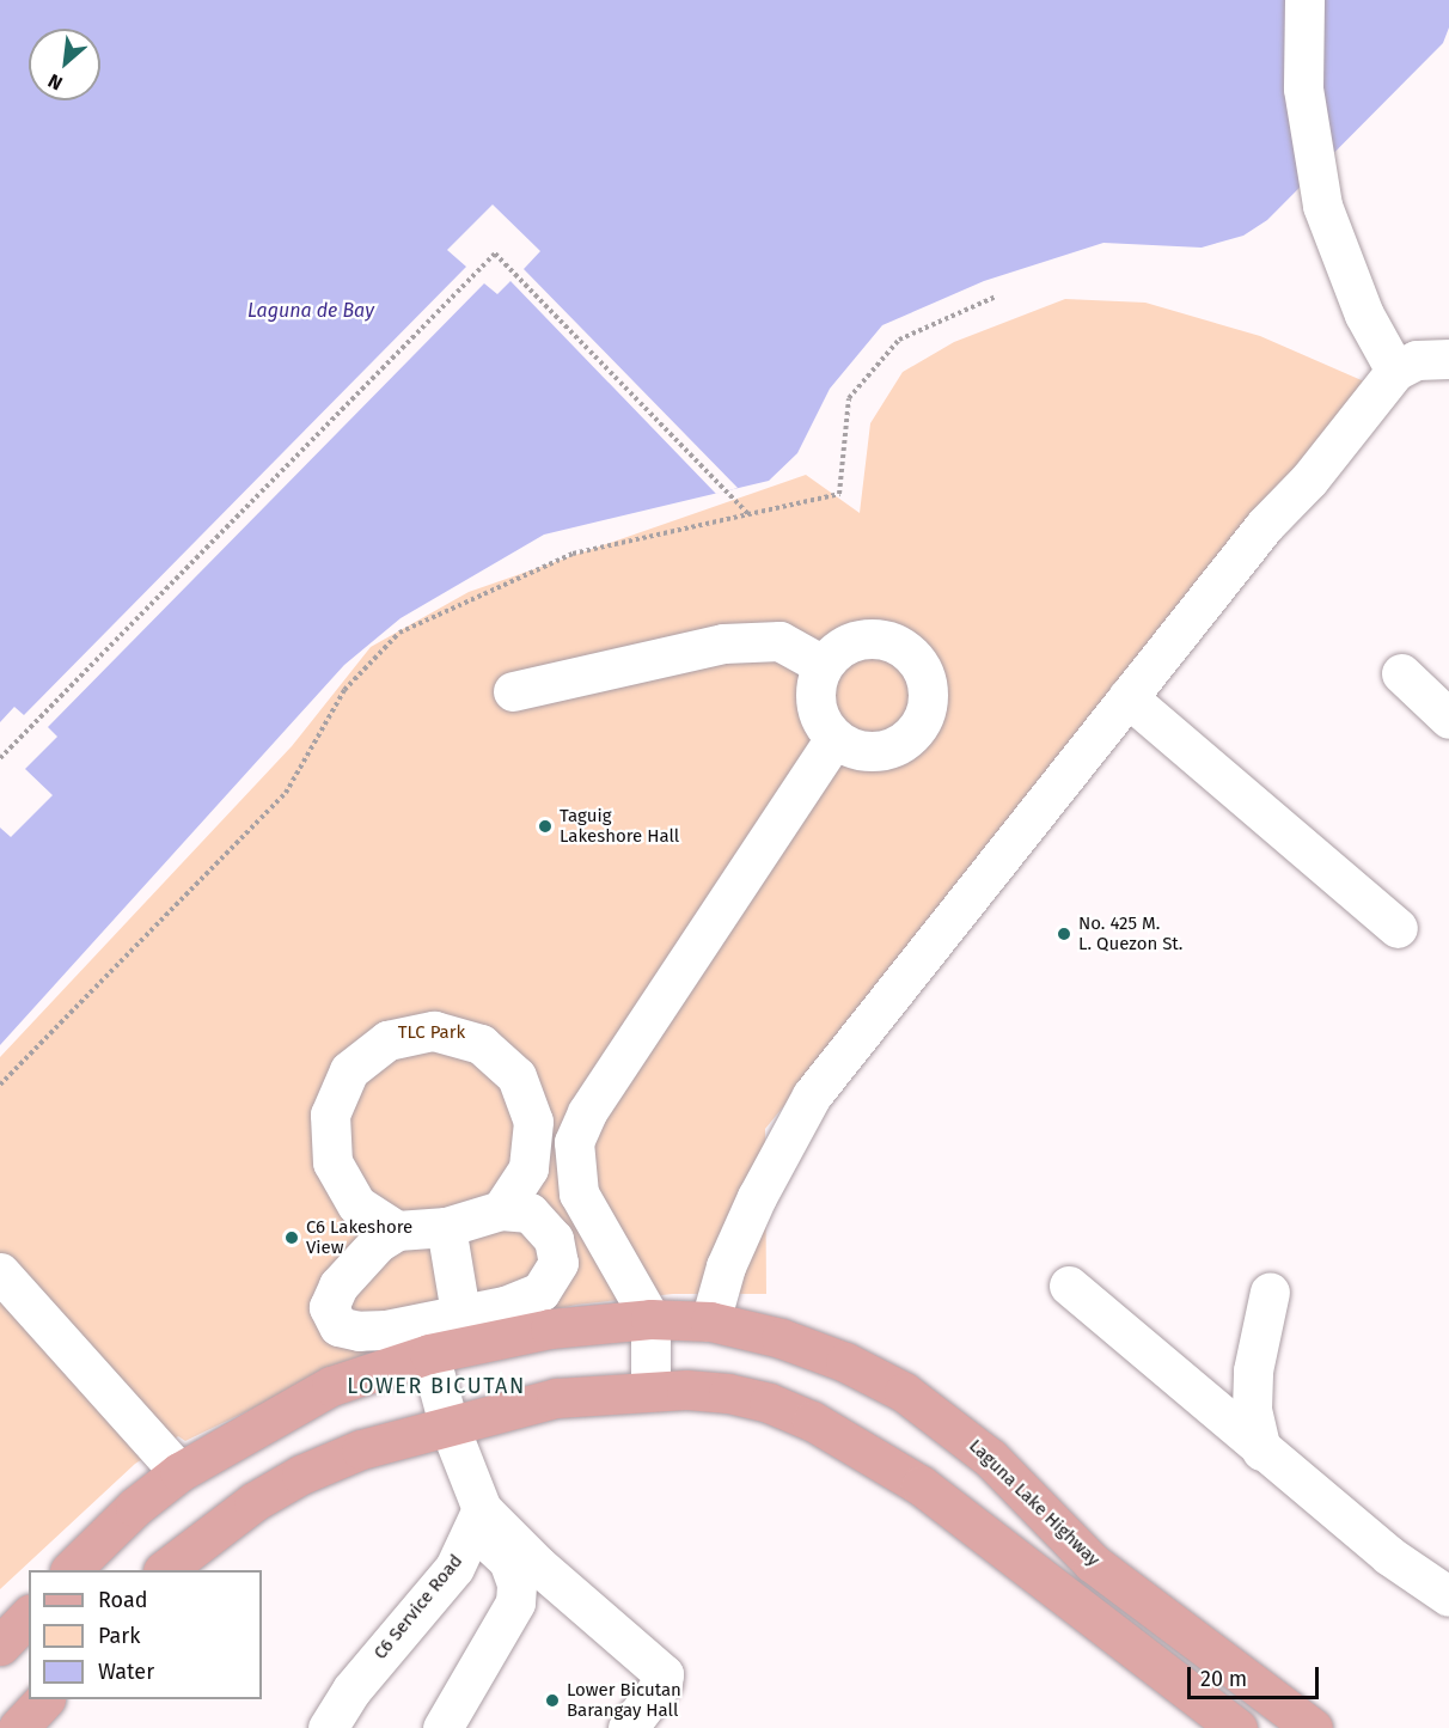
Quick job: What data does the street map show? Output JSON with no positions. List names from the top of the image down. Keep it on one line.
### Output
{"streets":{"main road":["Laguna Lake Highway"],"street":["C6 Service Road"]},"districts":["LOWER BICUTAN"],"water":["Laguna de Bay"],"parks":["TLC Park"],"places":["Taguig Lakeshore Hall","No. 425 M. L. Quezon St.","C6 Lakeshore View","Lower Bicutan Barangay Hall"],"legend":["Road","Park","Water"],"scale_bar":"20 m","north":"bottom left"}
